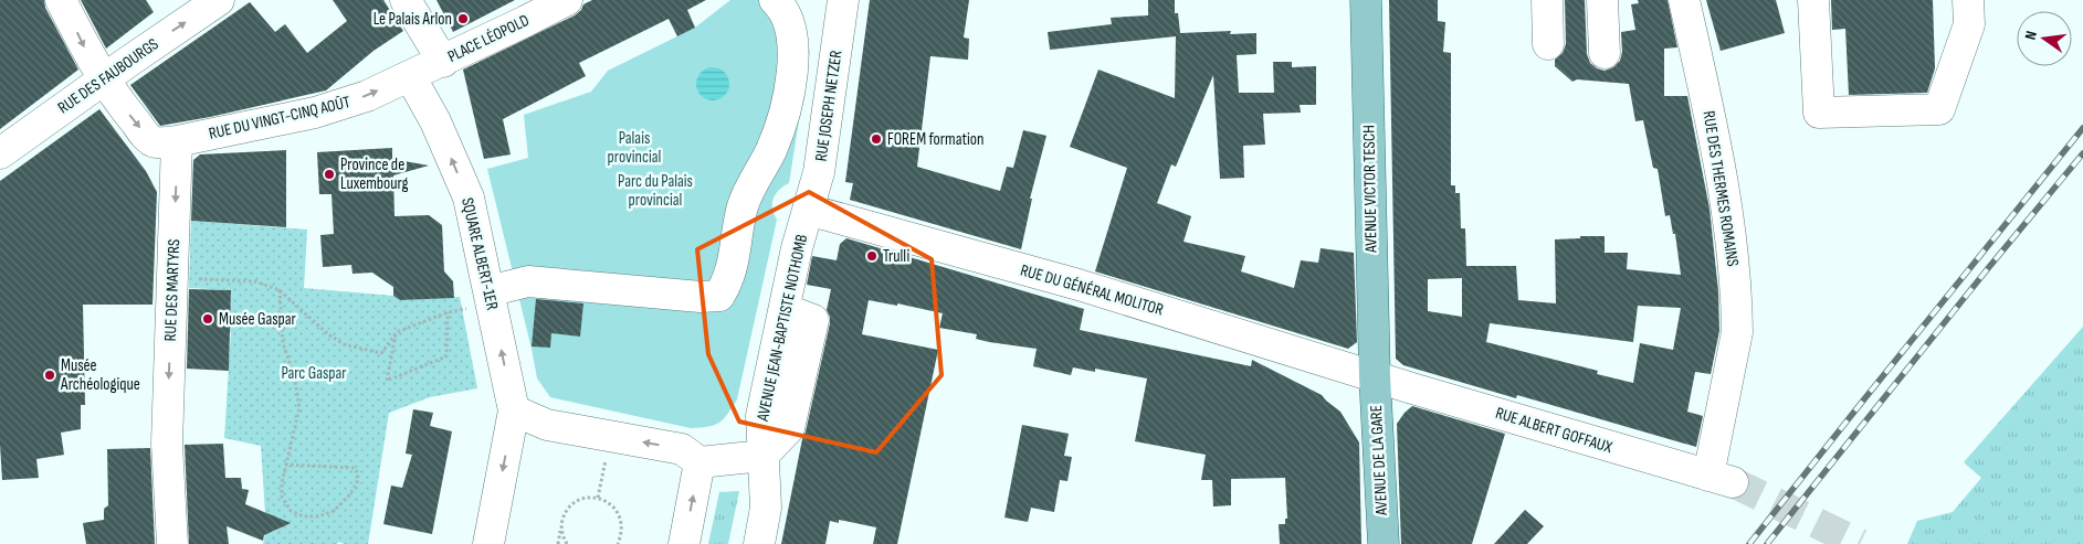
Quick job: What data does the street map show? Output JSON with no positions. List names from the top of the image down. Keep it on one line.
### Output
{"streets":{"main road":["AVENUE VICTOR TESCH","AVENUE DE LA GARE"],"street":["PLACE LÉOPOLD","RUE DES FAUBOURGS","RUE JOSEPH NETZER","RUE DU VINGT-CINQ AOÛT","RUE DES THERMES ROMAINS","SQUARE ALBERT-1ER","RUE DES MARTYRS","RUE DU GÉNÉRAL MOLITOR","AVENUE JEAN-BAPTISTE NOTHOMB","RUE ALBERT GOFFAUX"]},"crossings":[["PLACE LÉOPOLD","RUE DU VINGT-CINQ AOÛT"],["PLACE LÉOPOLD","SQUARE ALBERT-1ER"],["RUE JOSEPH NETZER","RUE DU GÉNÉRAL MOLITOR"],["RUE JOSEPH NETZER","AVENUE JEAN-BAPTISTE NOTHOMB"],["RUE DU VINGT-CINQ AOÛT","SQUARE ALBERT-1ER"],["RUE DU VINGT-CINQ AOÛT","RUE DES MARTYRS"],["AVENUE VICTOR TESCH","RUE DU GÉNÉRAL MOLITOR"],["AVENUE VICTOR TESCH","RUE ALBERT GOFFAUX"],["AVENUE VICTOR TESCH","AVENUE DE LA GARE"],["RUE DES THERMES ROMAINS","RUE ALBERT GOFFAUX"],["RUE DU GÉNÉRAL MOLITOR","AVENUE JEAN-BAPTISTE NOTHOMB"],["RUE DU GÉNÉRAL MOLITOR","RUE ALBERT GOFFAUX"],["RUE DU GÉNÉRAL MOLITOR","AVENUE DE LA GARE"],["RUE ALBERT GOFFAUX","AVENUE DE LA GARE"]],"one_way":["RUE DES FAUBOURGS","RUE DU VINGT-CINQ AOÛT","RUE DES MARTYRS"],"parks":["Palais provincial","Parc du Palais provincial","Parc Gaspar"],"places":["Le Palais Arlon","FOREM formation","Province de Luxembourg","Trulli","Musée Gaspar","Musée Archéologique"],"north":"left"}
